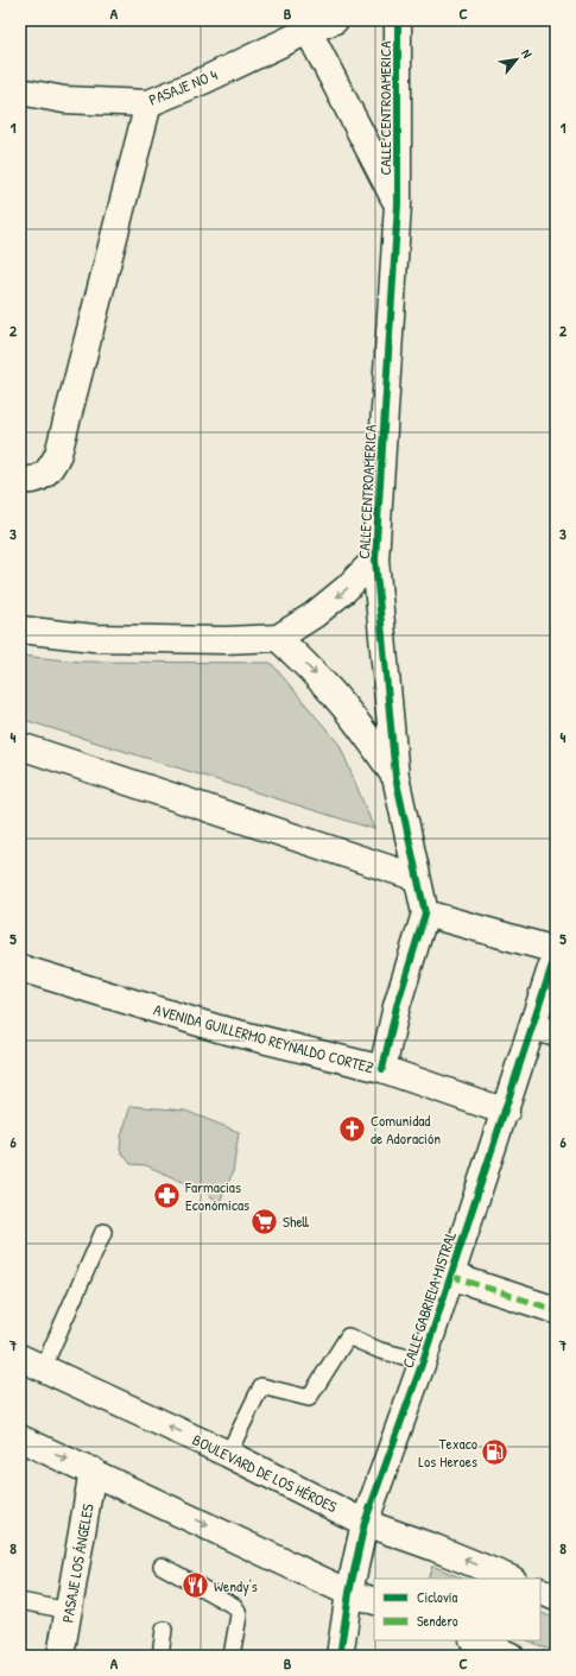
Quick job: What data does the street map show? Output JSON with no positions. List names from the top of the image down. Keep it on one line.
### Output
{"streets":{"street":["PASAJE NO 4","CALLE CENTROAMERICA","AVENIDA GUILLERMO REYNALDO CORTEZ","CALLE GABRIELA MISTRAL","BOULEVARD DE LOS HÉROES","PASAJE LOS ÁNGELES"]},"crossings":[["AVENIDA GUILLERMO REYNALDO CORTEZ","CALLE GABRIELA MISTRAL"],["CALLE GABRIELA MISTRAL","BOULEVARD DE LOS HÉROES"]],"places":{"church":["Comunidad de Adoración"],"pharmacy":["Farmacias Económicas"],"supermarket":["Shell"],"fuel station":["Texaco Los Heroes"],"restaurant":["Wendy's"]},"legend":["Ciclovía","Sendero"],"north":"top right","grid":{"columns":["A","B","C"],"rows":["1","2","3","4","5","6","7","8"]}}
